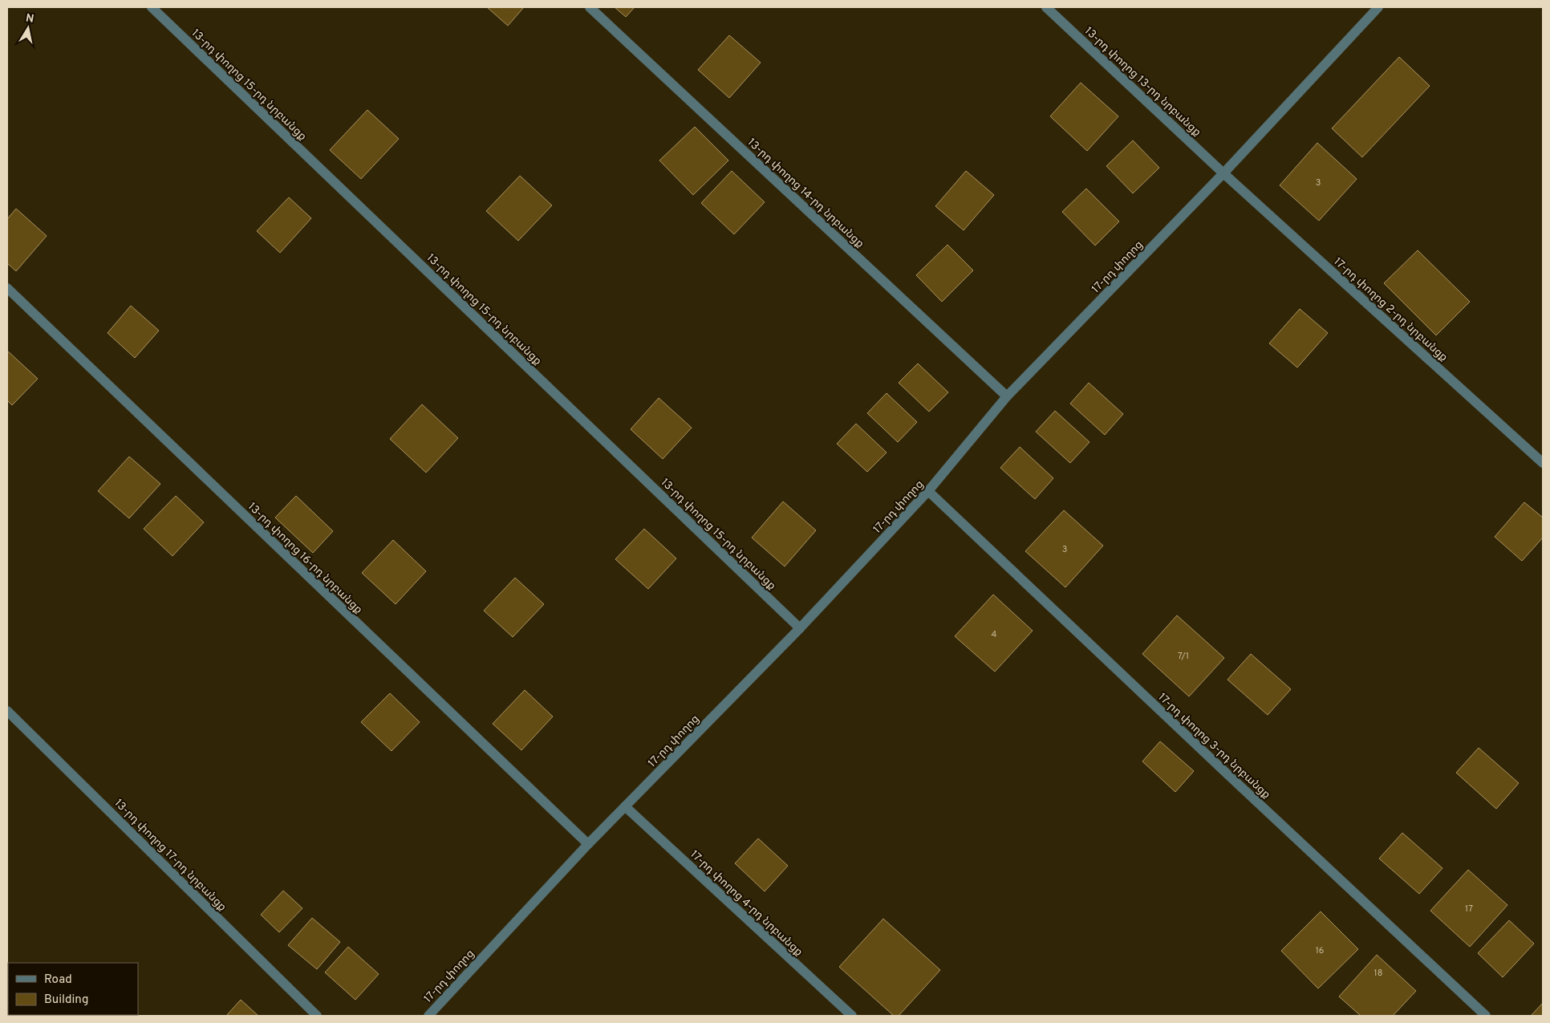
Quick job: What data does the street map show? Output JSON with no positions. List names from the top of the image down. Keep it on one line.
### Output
{"streets":{"street":["13-րդ փողոց 13-րդ նրբանցք","13-րդ փողոց 15-րդ նրբանցք","13-րդ փողոց 14-րդ նրբանցք","17-րդ փողոց","17-րդ փողոց 2-րդ նրբանցք","13-րդ փողոց 16-րդ նրբանցք","17-րդ փողոց 3-րդ նրբանցք","13-րդ փողոց 17-րդ նրբանցք","17-րդ փողոց 4-րդ նրբանցք"]},"crossings":[["13-րդ փողոց 13-րդ նրբանցք","17-րդ փողոց"],["13-րդ փողոց 13-րդ նրբանցք","17-րդ փողոց 2-րդ նրբանցք"],["13-րդ փողոց 15-րդ նրբանցք","17-րդ փողոց"],["13-րդ փողոց 14-րդ նրբանցք","17-րդ փողոց"],["17-րդ փողոց","17-րդ փողոց 2-րդ նրբանցք"],["17-րդ փողոց","13-րդ փողոց 16-րդ նրբանցք"],["17-րդ փողոց","17-րդ փողոց 3-րդ նրբանցք"],["17-րդ փողոց","17-րդ փողոց 4-րդ նրբանցք"]],"house_numbers":["3","3","4","7/1","17","16","18"],"legend":["Road","Building"],"north":"top"}
